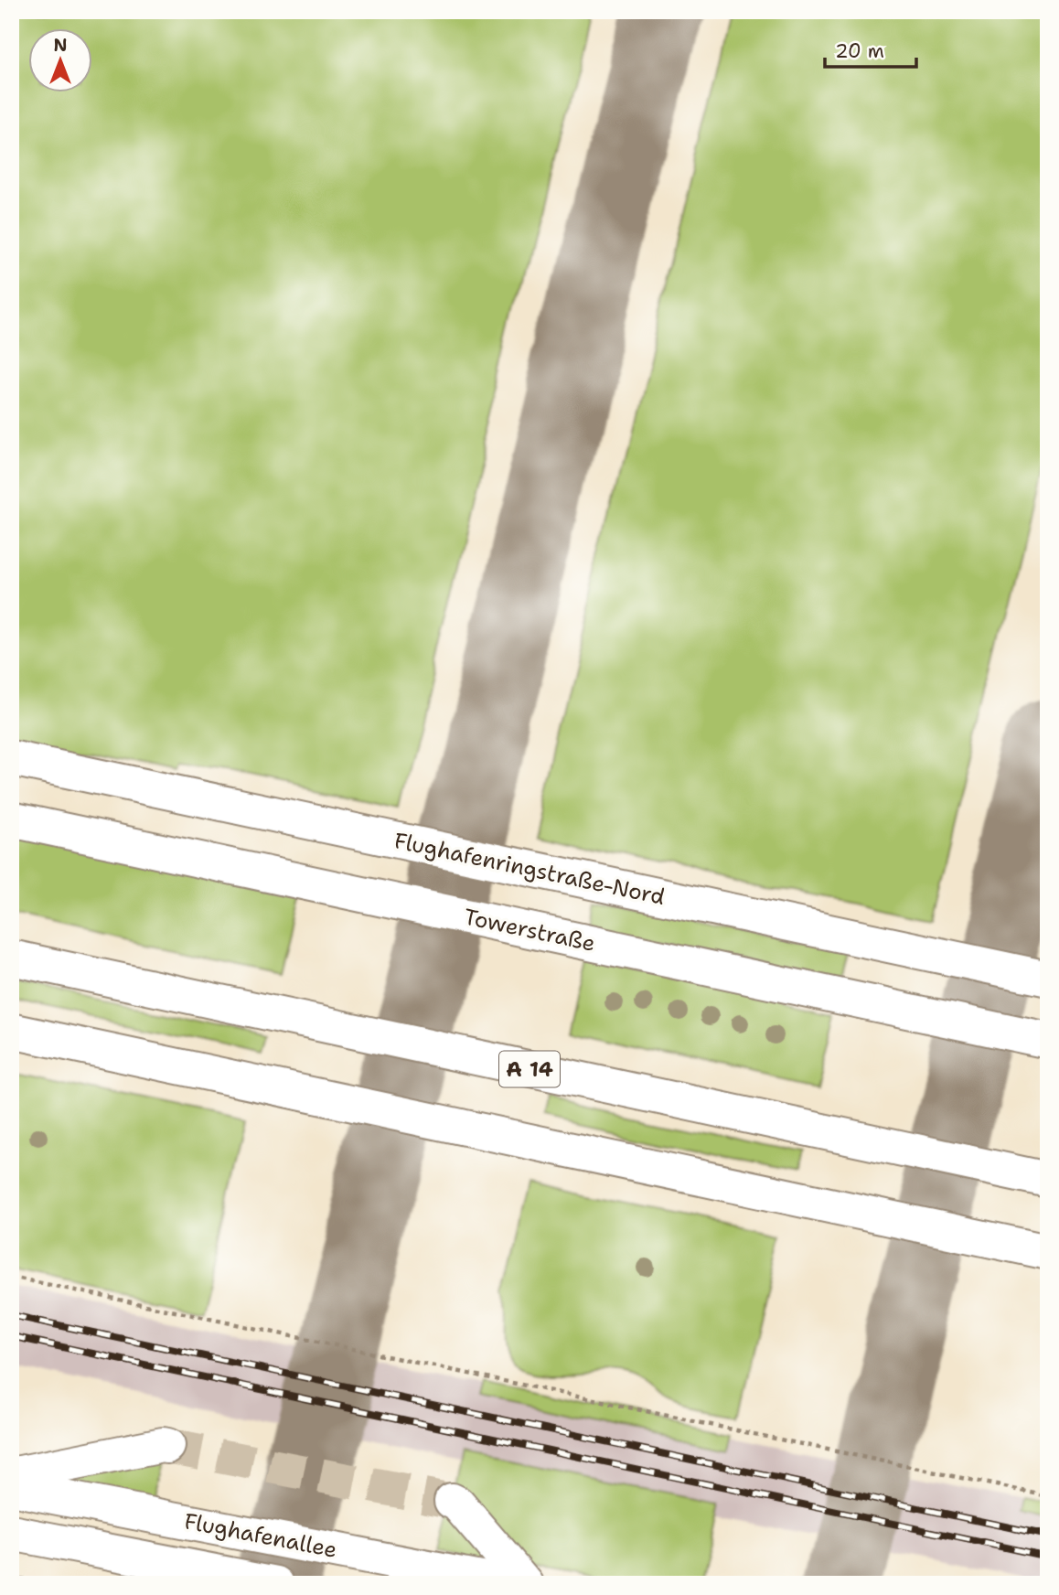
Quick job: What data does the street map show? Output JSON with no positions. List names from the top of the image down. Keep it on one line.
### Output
{"streets":{"main road":["Flughafenringstraße-Nord","Towerstraße","A 14","Flughafenallee"]},"scale_bar":"20 m","north":"top"}
